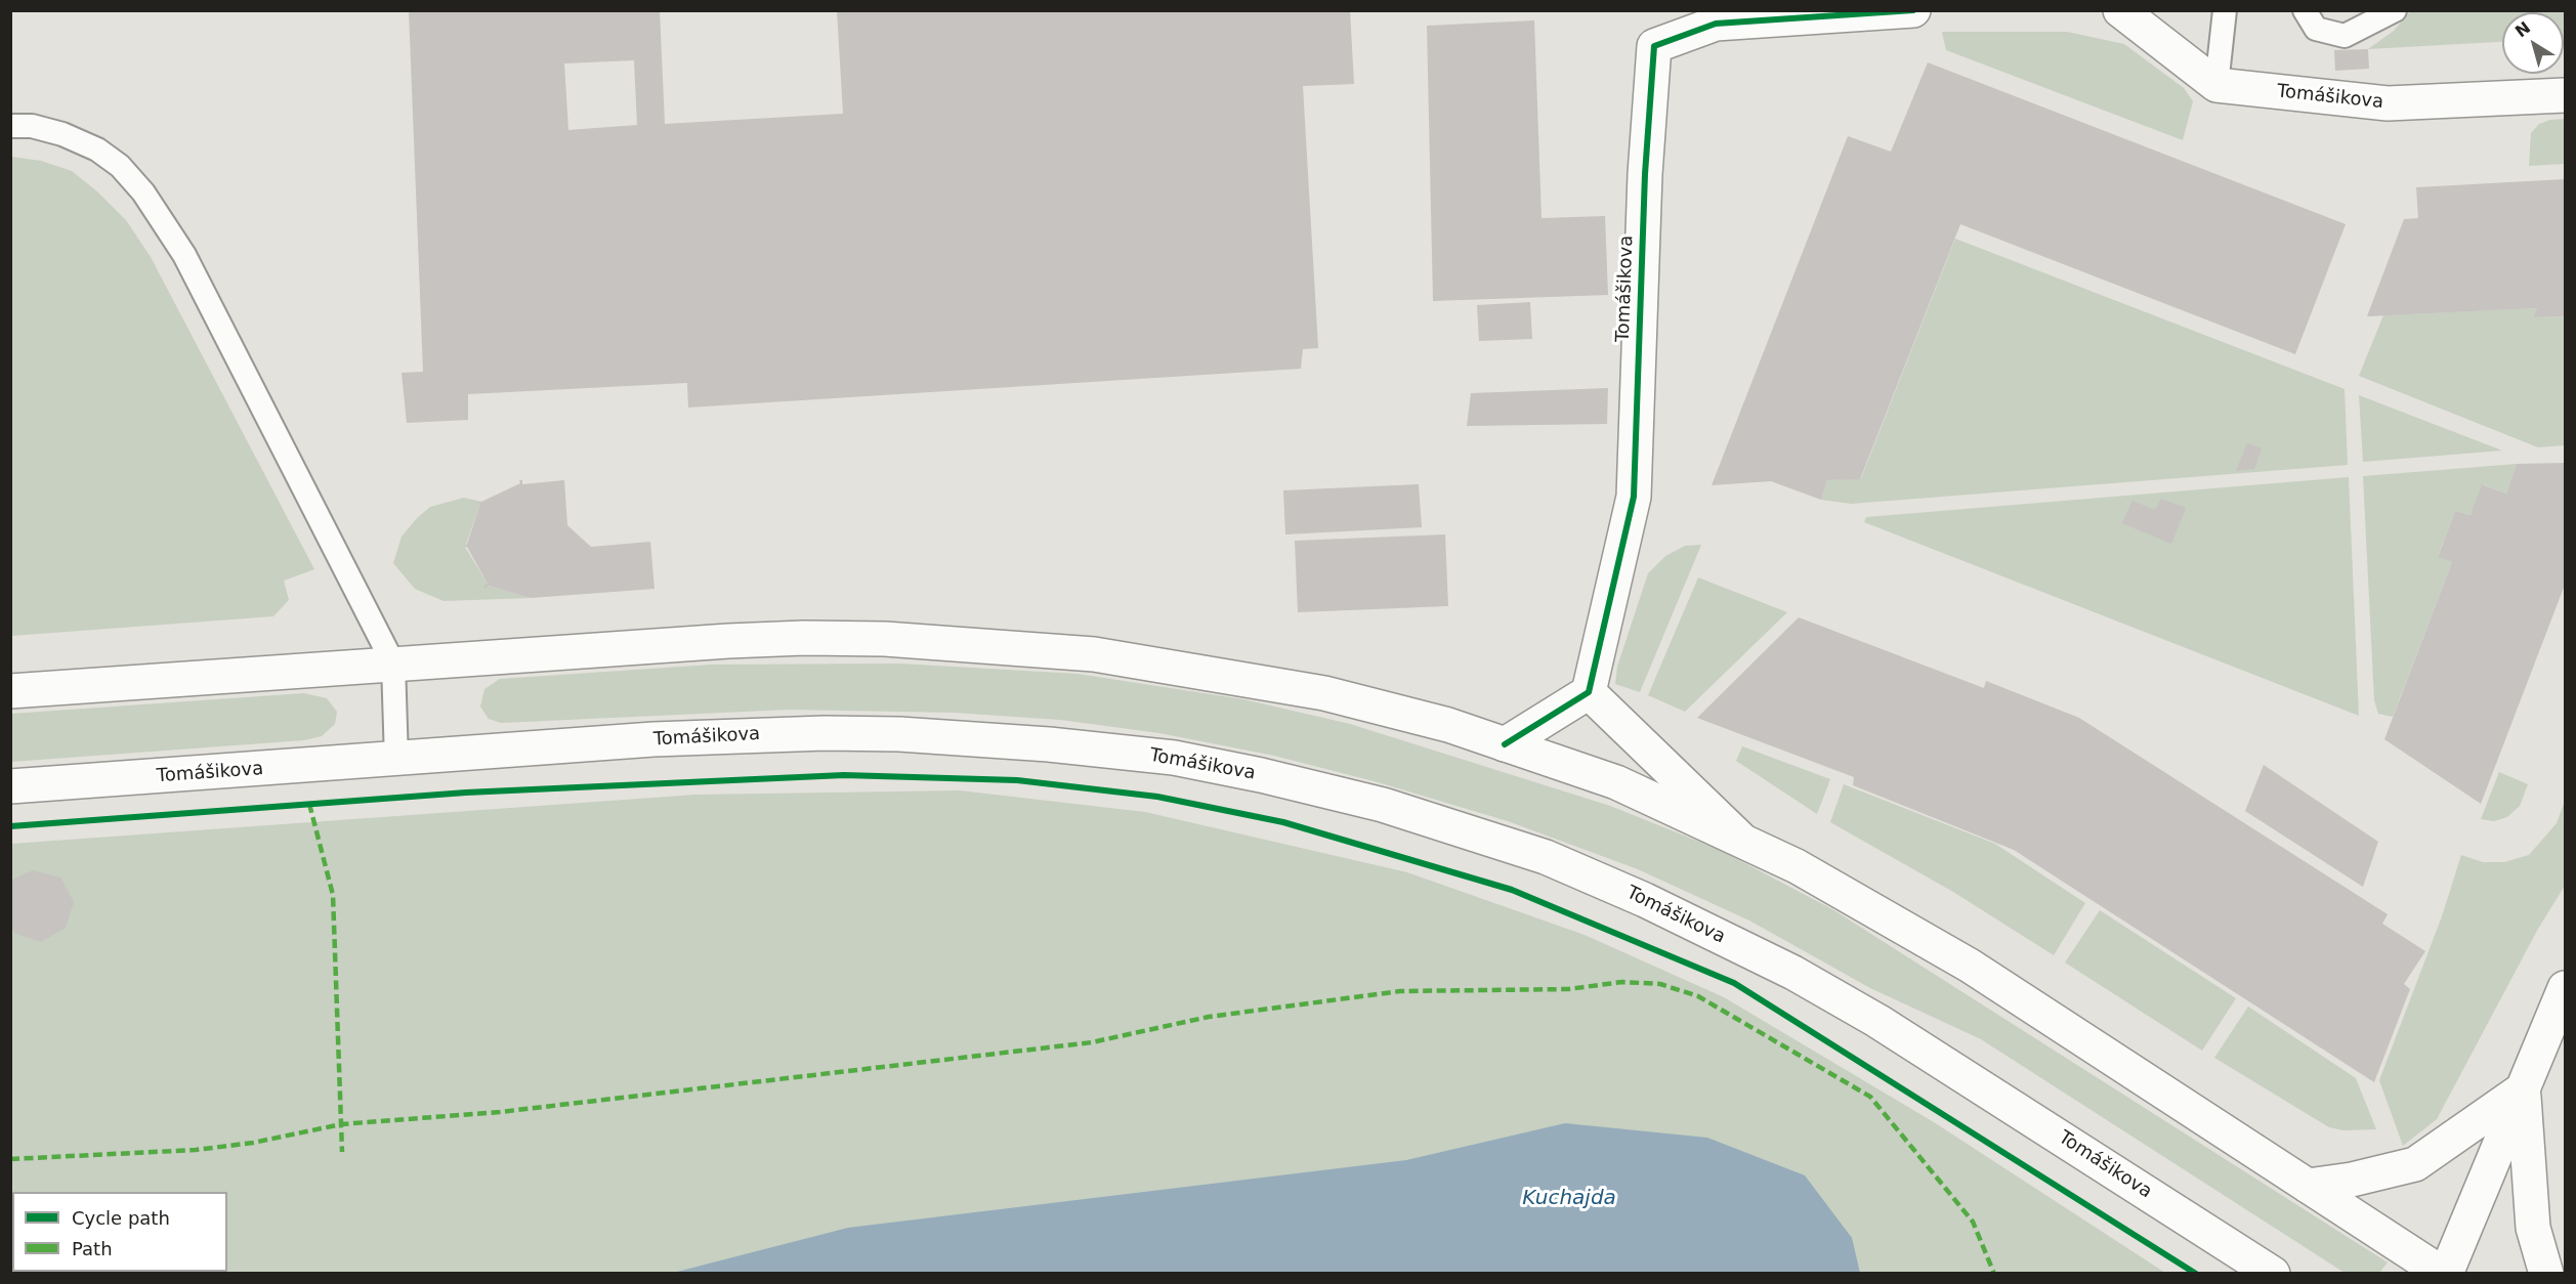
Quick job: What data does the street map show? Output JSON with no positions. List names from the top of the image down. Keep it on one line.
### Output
{"streets":{"main road":["Tomášikova"]},"water":["Kuchajda"],"legend":["Cycle path","Path"],"north":"top left"}
